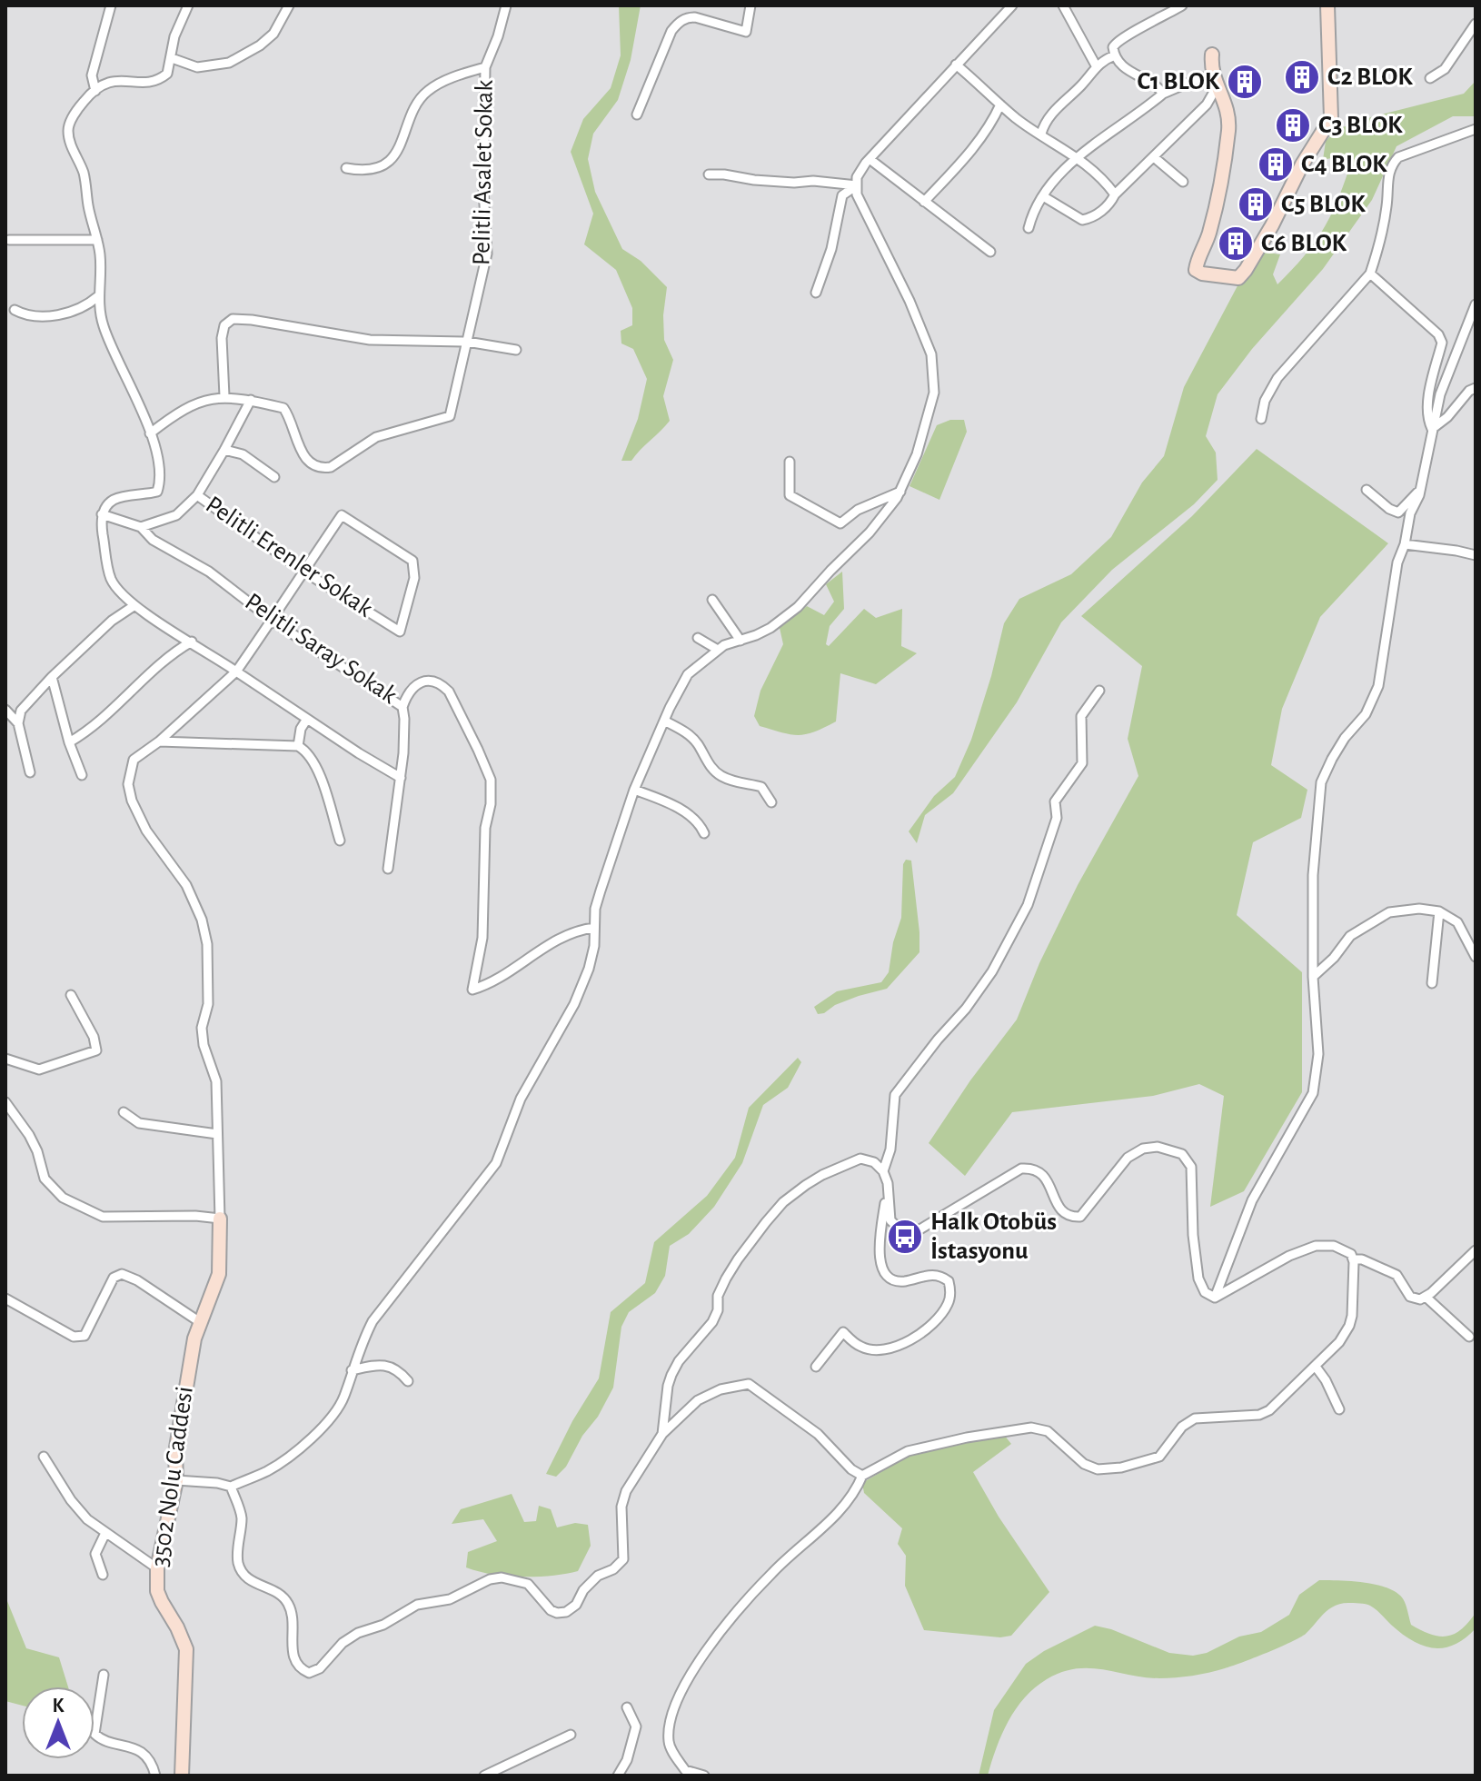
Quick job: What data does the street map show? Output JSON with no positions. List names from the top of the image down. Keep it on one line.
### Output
{"streets":{"street":["Pelitli Asalet Sokak","Pelitli Erenler Sokak","Pelitli Saray Sokak","3502 Nolu Caddesi"]},"crossings":[["Pelitli Asalet Sokak","Pelitli Erenler Sokak"]],"places":{"building":["C2 BLOK","C1 BLOK","C3 BLOK","C4 BLOK","C5 BLOK","C6 BLOK"],"bus stop":["Halk Otobüs İstasyonu"]},"north":"top"}
